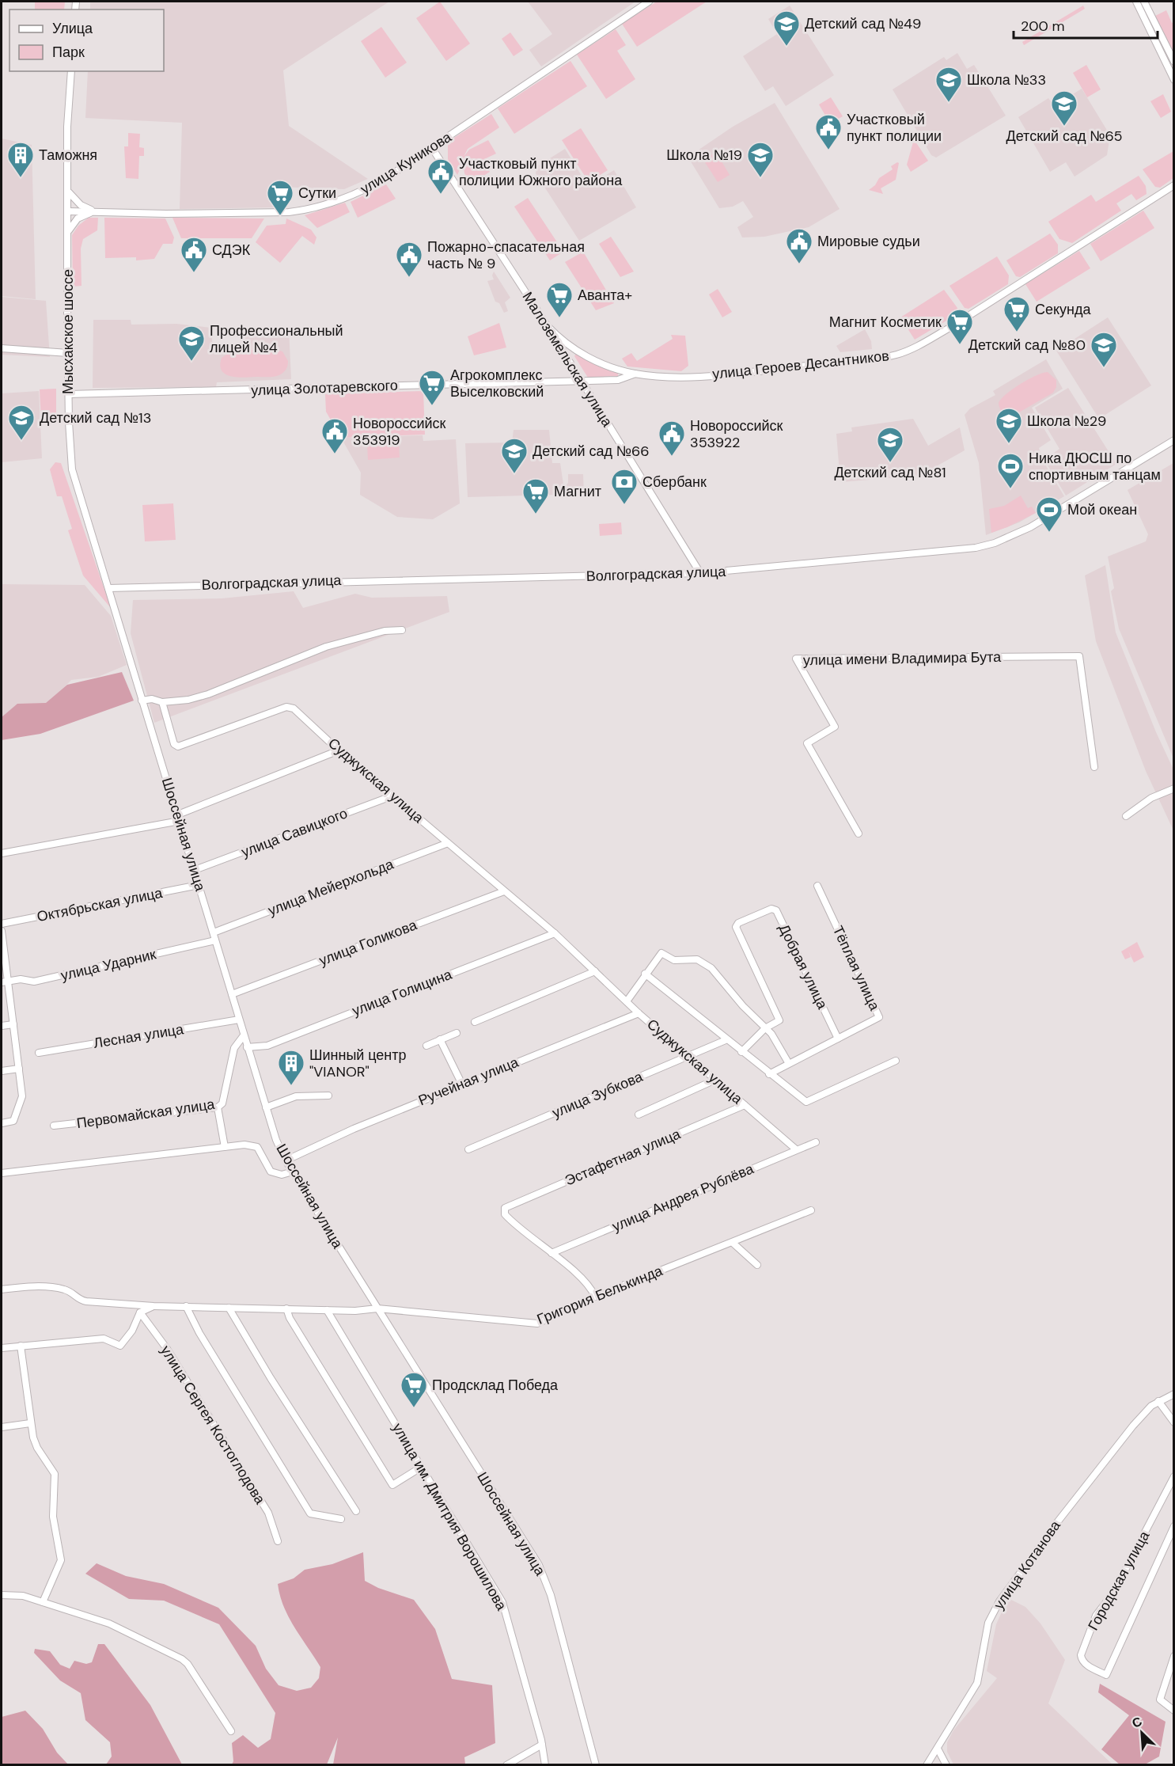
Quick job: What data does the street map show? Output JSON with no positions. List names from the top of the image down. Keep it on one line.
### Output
{"streets":{"street":["улица Куникова","Мысхакское шоссе","Малоземельская улица","улица Героев Десантников","улица Золотаревского","Волгоградская улица","улица имени Владимира Бута","Суджукская улица","улица Савицкого","Шоссейная улица","улица Мейерхольда","Октябрьская улица","улица Голикова","улица Ударник","Добрая улица","Тёплая улица","улица Голицина","Лесная улица","Ручейная улица","улица Зубкова","Первомайская улица","Эстафетная улица","улица Андрея Рублёва","Григория Белькинда","улица Сергея Костоглодова","улица им. Дмитрия Ворошилова","улица Котанова","Городская улица"]},"crossings":[["улица Куникова","Мысхакское шоссе"],["улица Куникова","Малоземельская улица"],["Мысхакское шоссе","улица Золотаревского"],["Мысхакское шоссе","Волгоградская улица"],["Мысхакское шоссе","Шоссейная улица"],["Малоземельская улица","улица Героев Десантников"],["Малоземельская улица","улица Золотаревского"],["Малоземельская улица","Волгоградская улица"],["улица Героев Десантников","улица Золотаревского"],["Волгоградская улица","Шоссейная улица"],["Суджукская улица","улица Савицкого"],["Суджукская улица","улица Мейерхольда"],["Суджукская улица","улица Голикова"],["Суджукская улица","улица Голицина"],["Суджукская улица","Ручейная улица"],["Суджукская улица","улица Зубкова"],["Суджукская улица","Эстафетная улица"],["Суджукская улица","улица Андрея Рублёва"],["улица Савицкого","Шоссейная улица"],["Шоссейная улица","улица Мейерхольда"],["Шоссейная улица","Октябрьская улица"],["Шоссейная улица","улица Голикова"],["Шоссейная улица","улица Ударник"],["Шоссейная улица","улица Голицина"],["Шоссейная улица","Лесная улица"],["Шоссейная улица","Ручейная улица"],["Шоссейная улица","Первомайская улица"],["Шоссейная улица","Григория Белькинда"],["Добрая улица","Тёплая улица"],["Эстафетная улица","улица Андрея Рублёва"],["Григория Белькинда","улица им. Дмитрия Ворошилова"]],"places":{"school or university":["Детский сад №49","Школа №33","Детский сад №65","Школа №19","Профессиональный лицей №4","Детский сад №80","Детский сад №13","Школа №29","Детский сад №81","Детский сад №66"],"public building":["Участковый пункт полиции","Участковый пункт полиции Южного района","Мировые судьи","СДЭК","Пожарно-спасательная часть № 9","Новороссийск 353919","Новороссийск 353922"],"building":["Таможня","Шинный центр \"VIANOR\""],"supermarket":["Сутки","Аванта+","Секунда","Магнит Косметик","Агрокомплекс Выселковский","Магнит","Продсклад Победа"],"sports":["Ника ДЮСШ по спортивным танцам","Мой океан"],"bank":["Сбербанк"]},"legend":["Улица","Парк"],"scale_bar":"200 m","north":"top left"}
